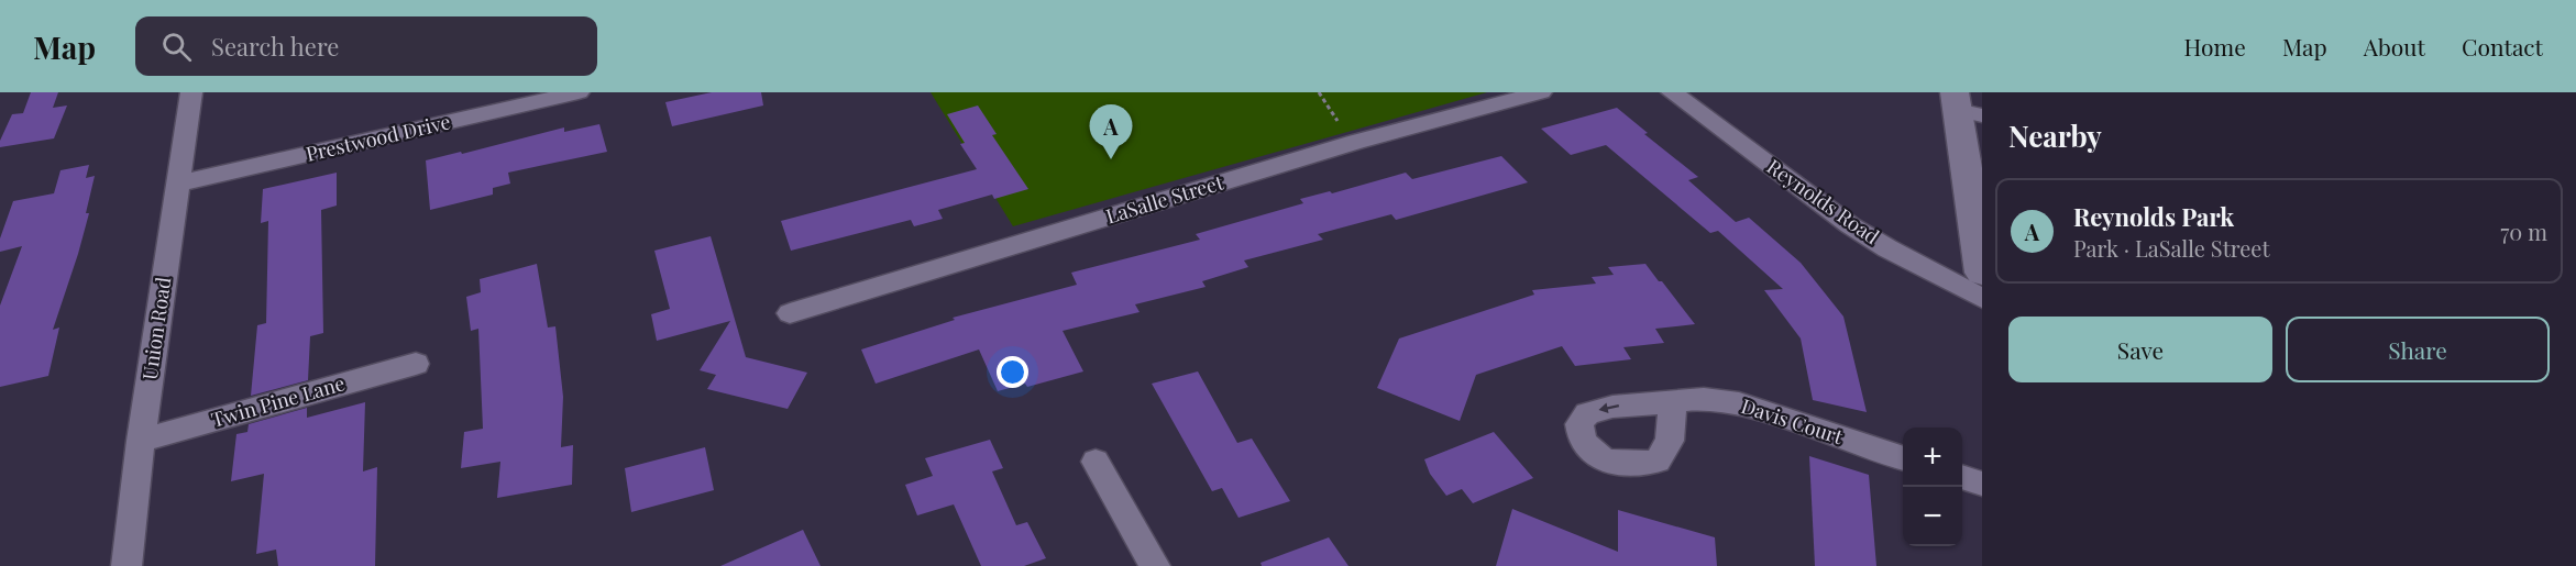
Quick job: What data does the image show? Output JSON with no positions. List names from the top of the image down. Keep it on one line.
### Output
{"streets":{"street":["Prestwood Drive","LaSalle Street","Reynolds Road","Union Road","Twin Pine Lane","Davis Court"]},"crossings":[["Prestwood Drive","Union Road"],["Union Road","Twin Pine Lane"]],"page":{"header":"Map","search":"Search here","nav":["Home","Map","About","Contact"],"heading":"Nearby","pins":"A","list":[{"mark":"A","name":"Reynolds Park","note":"Park · LaSalle Street","value":"70 m"}],"buttons":["Save","Share"],"map_buttons":["+","−"]}}
